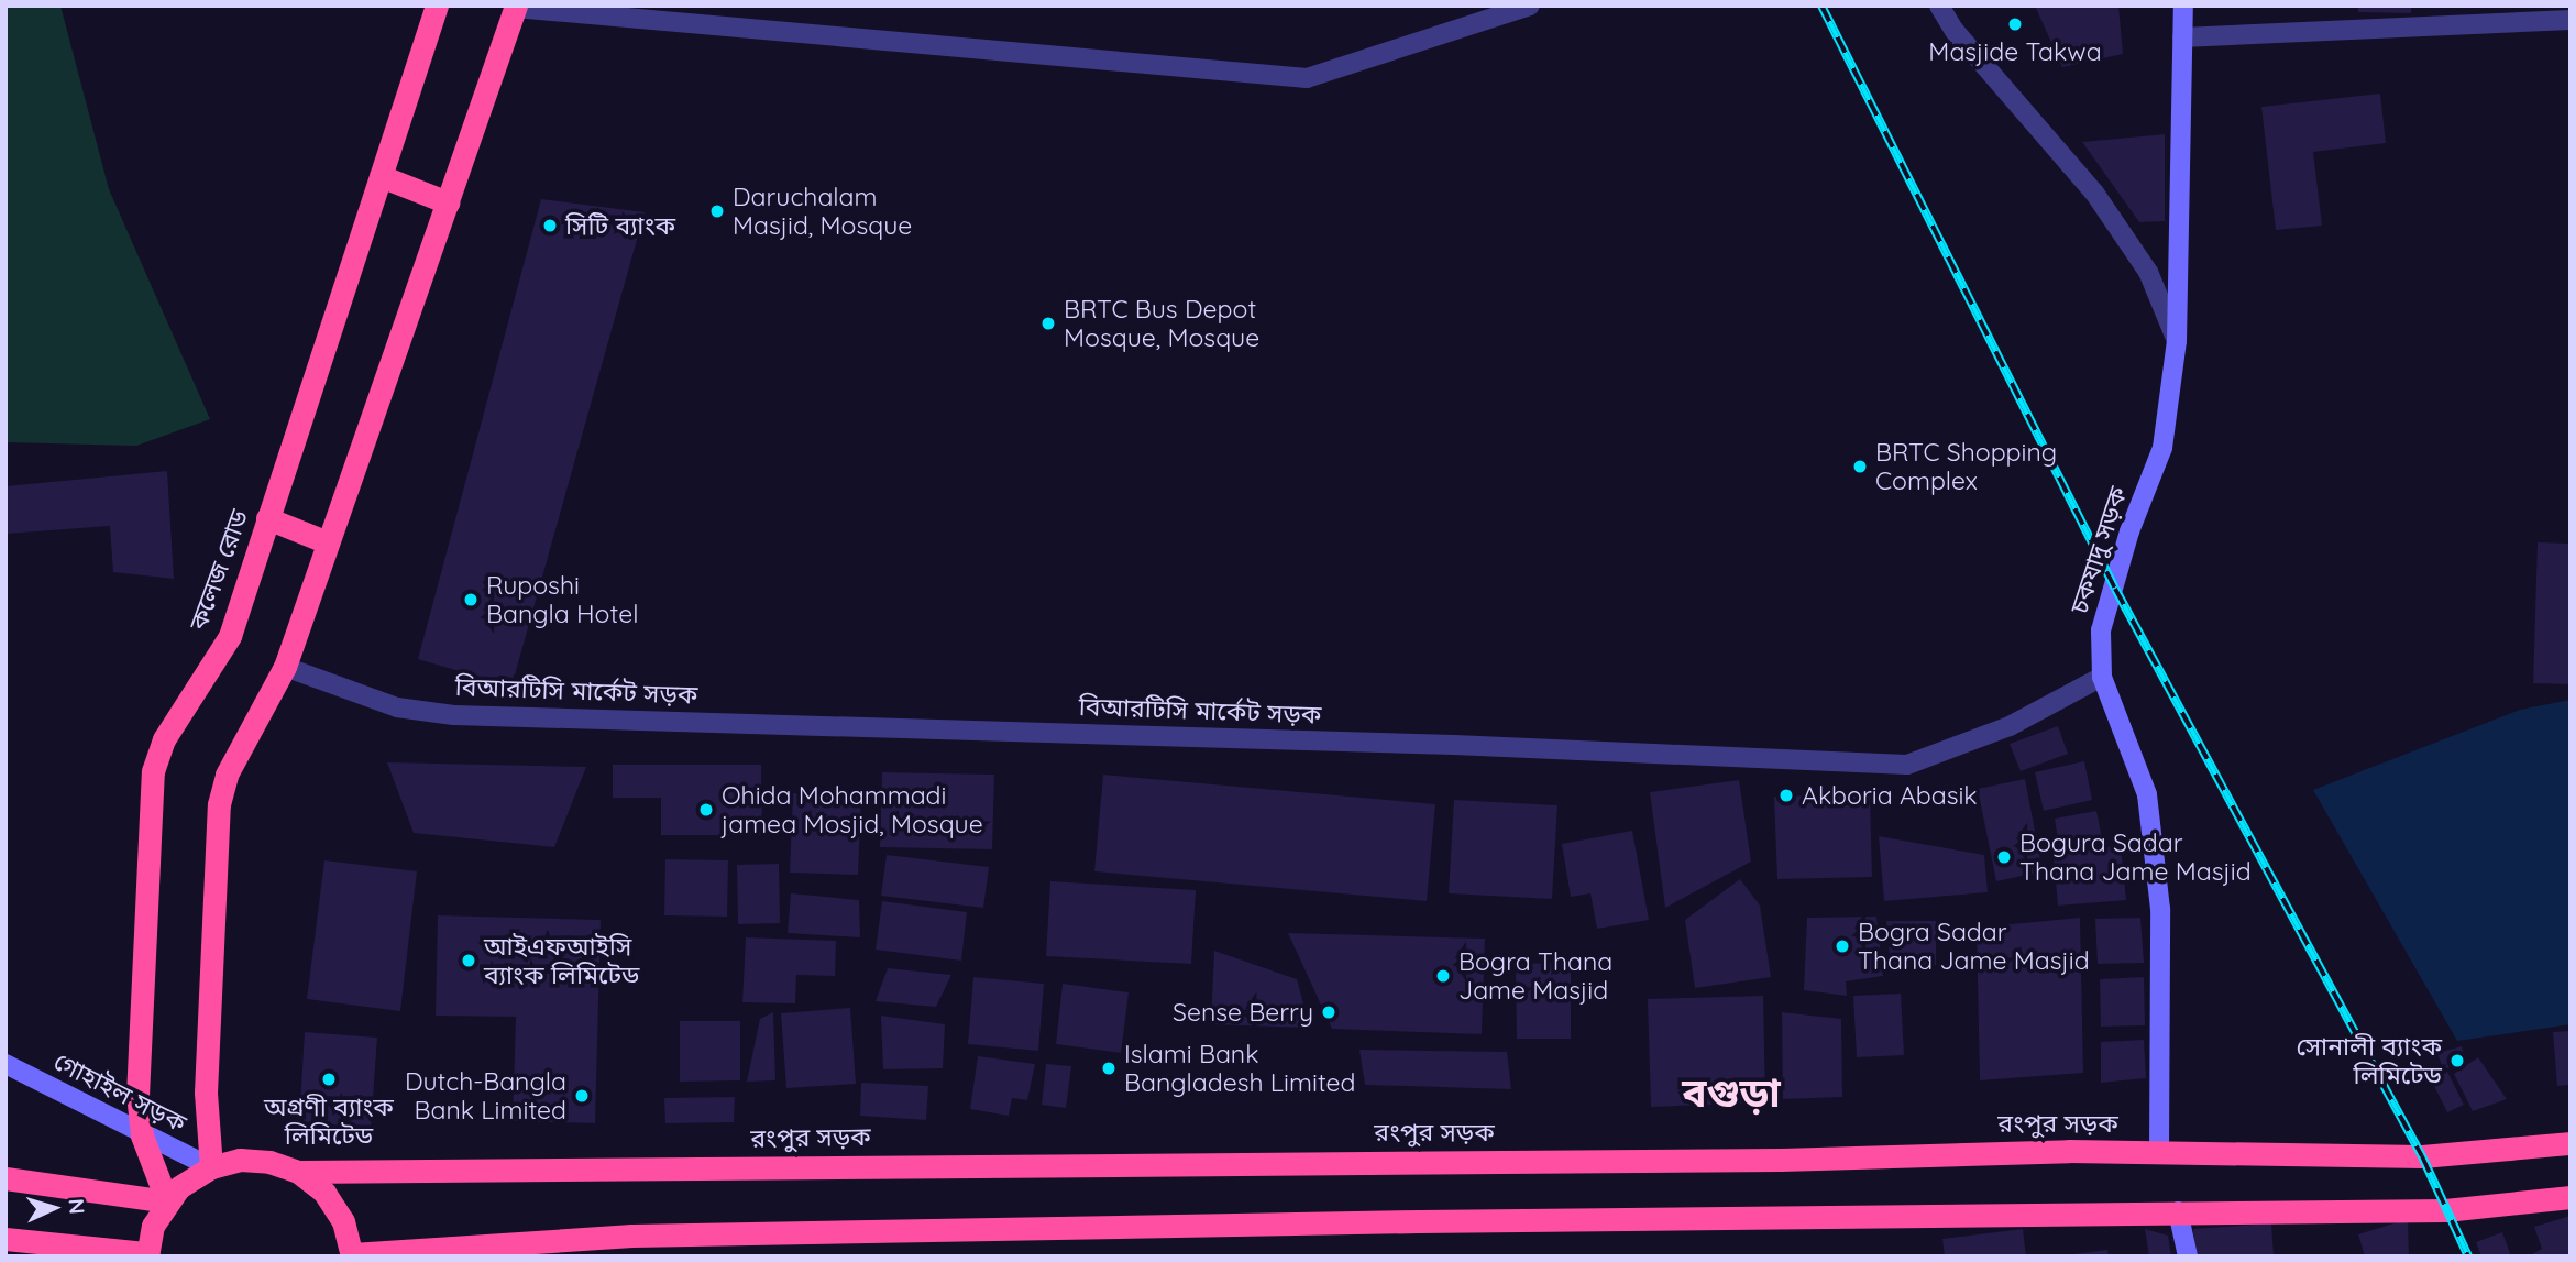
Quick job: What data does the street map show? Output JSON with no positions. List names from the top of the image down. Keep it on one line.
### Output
{"streets":{"highway":["কলেজ রোড","রংপুর সড়ক"],"street":["চকযাদু সড়ক","বিআরটিসি মার্কেট সড়ক","গোহাইল সড়ক"]},"crossings":[["চকযাদু সড়ক","বিআরটিসি মার্কেট সড়ক"],["চকযাদু সড়ক","রংপুর সড়ক"],["কলেজ রোড","গোহাইল সড়ক"]],"districts":["বগুড়া"],"places":["Masjide Takwa","Daruchalam Masjid, Mosque","সিটি ব্যাংক","BRTC Bus Depot Mosque, Mosque","BRTC Shopping Complex","Ruposhi Bangla Hotel","Akboria Abasik","Ohida Mohammadi jamea Mosjid, Mosque","Bogura Sadar Thana Jame Masjid","Bogra Sadar Thana Jame Masjid","আইএফআইসি ব্যাংক লিমিটেড","Bogra Thana Jame Masjid","Sense Berry","সোনালী ব্যাংক লিমিটেড","Islami Bank Bangladesh Limited","অগ্রণী ব্যাংক লিমিটেড","Dutch-Bangla Bank Limited"],"north":"right"}
